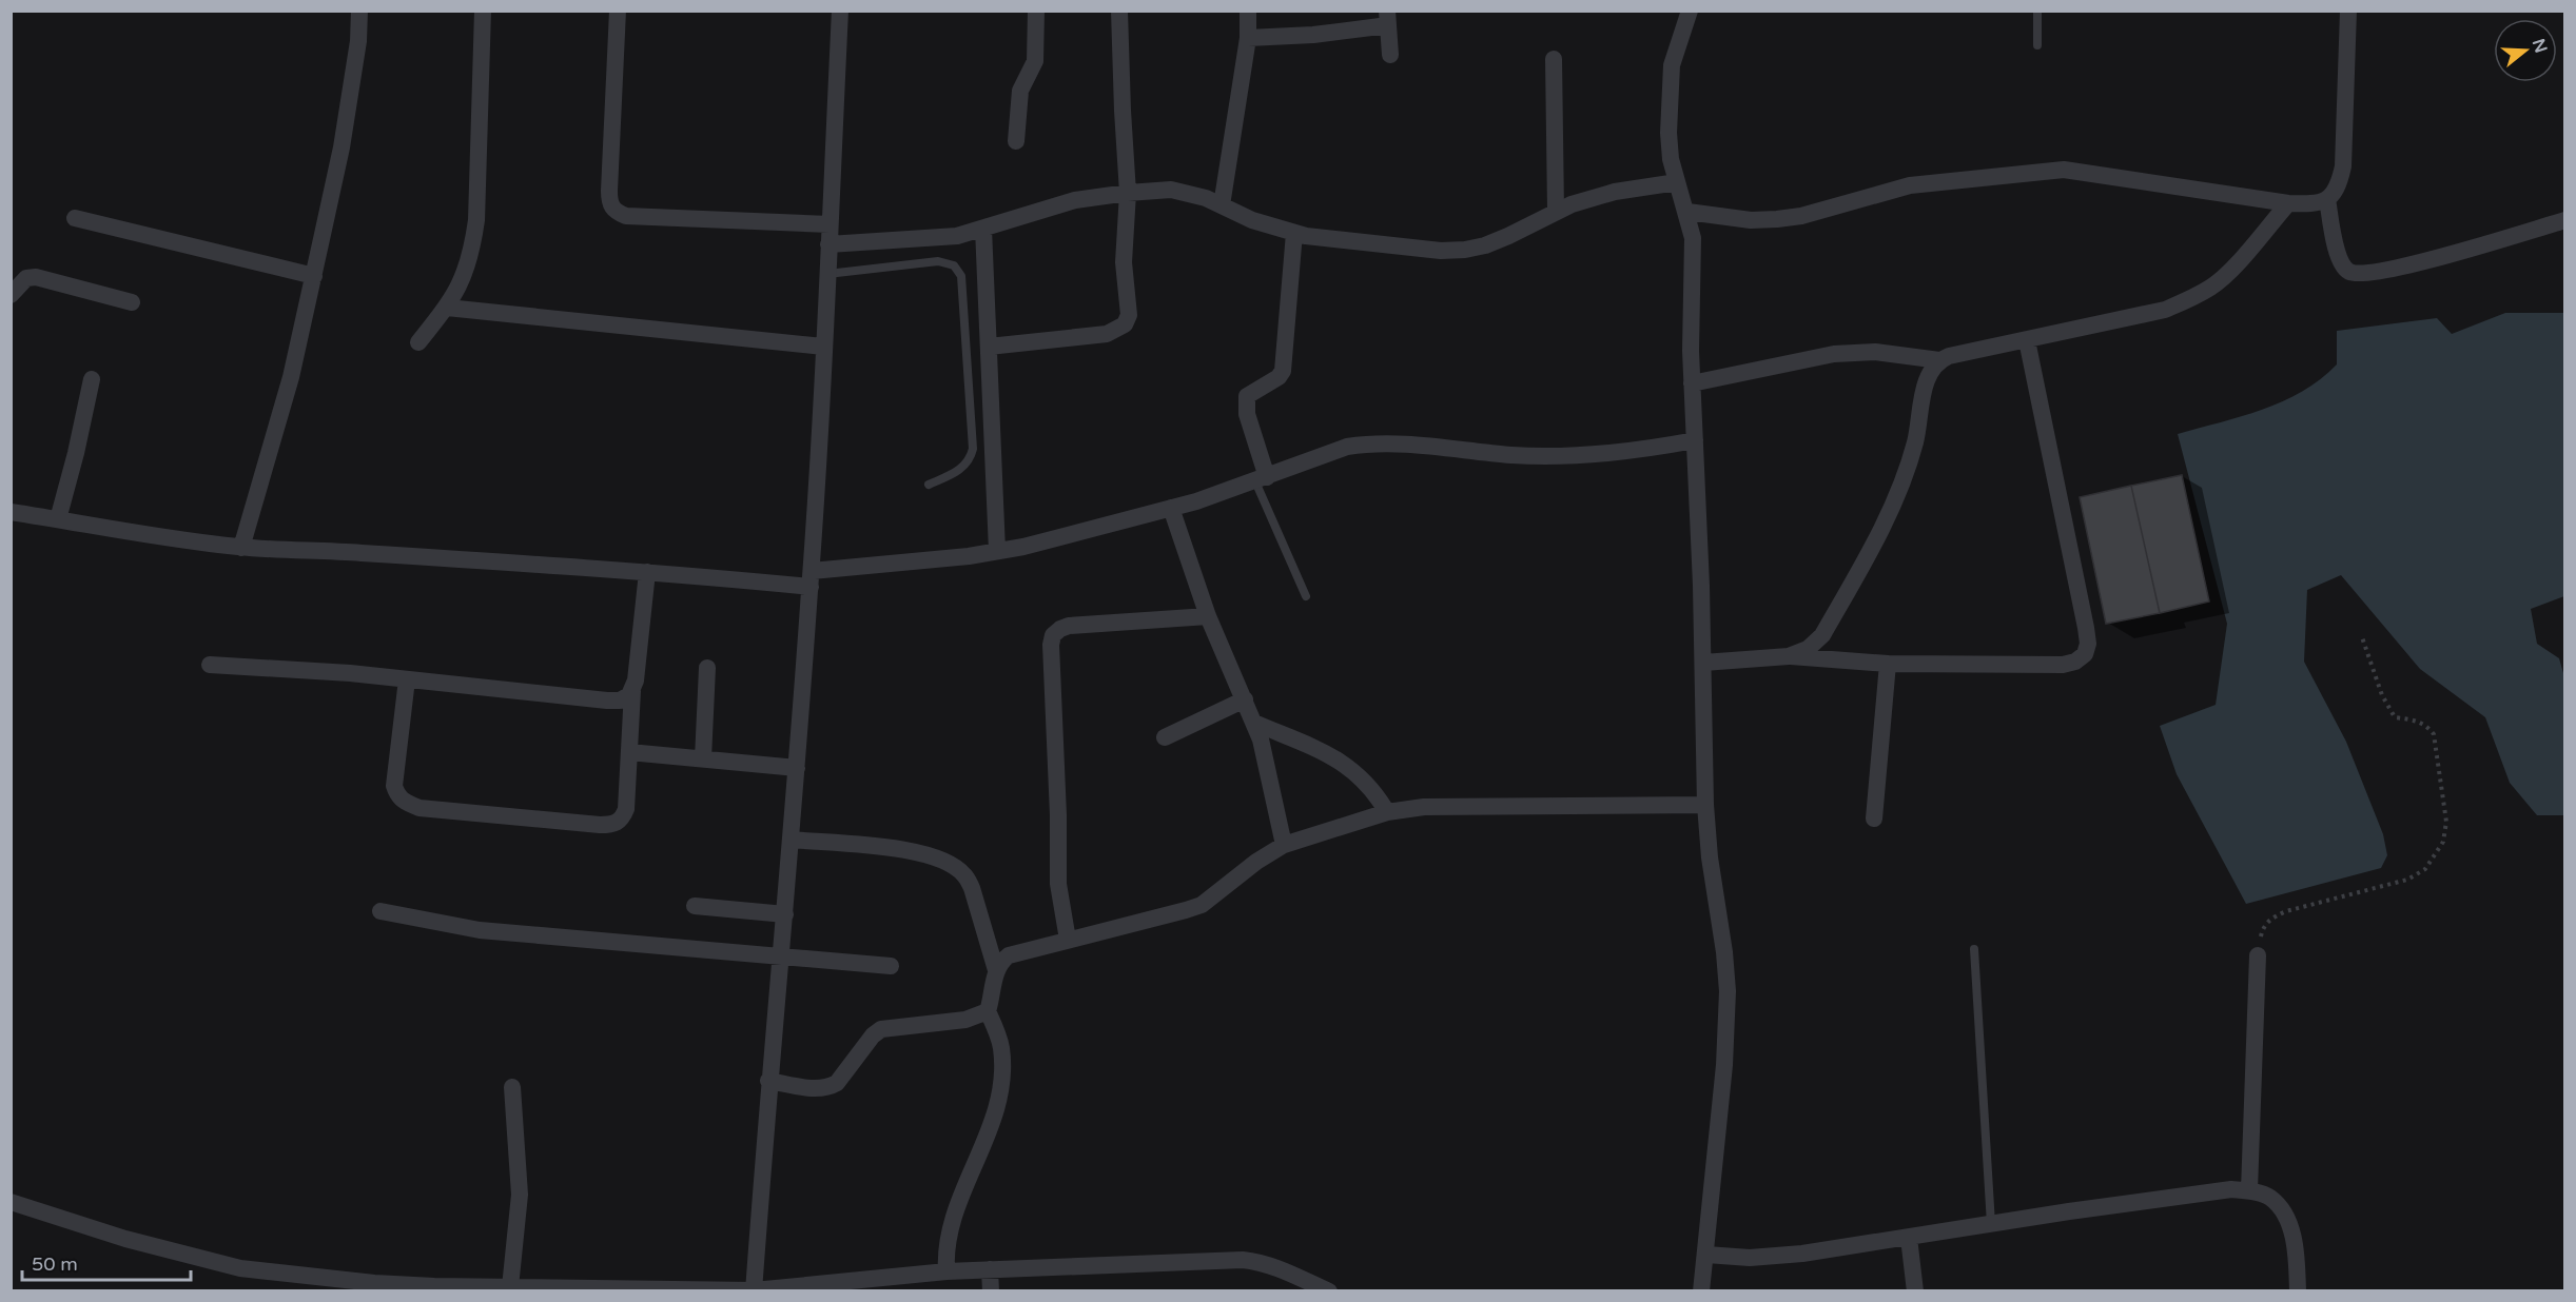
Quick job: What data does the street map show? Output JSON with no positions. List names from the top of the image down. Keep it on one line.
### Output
{"scale_bar":"50 m","north":"right"}
